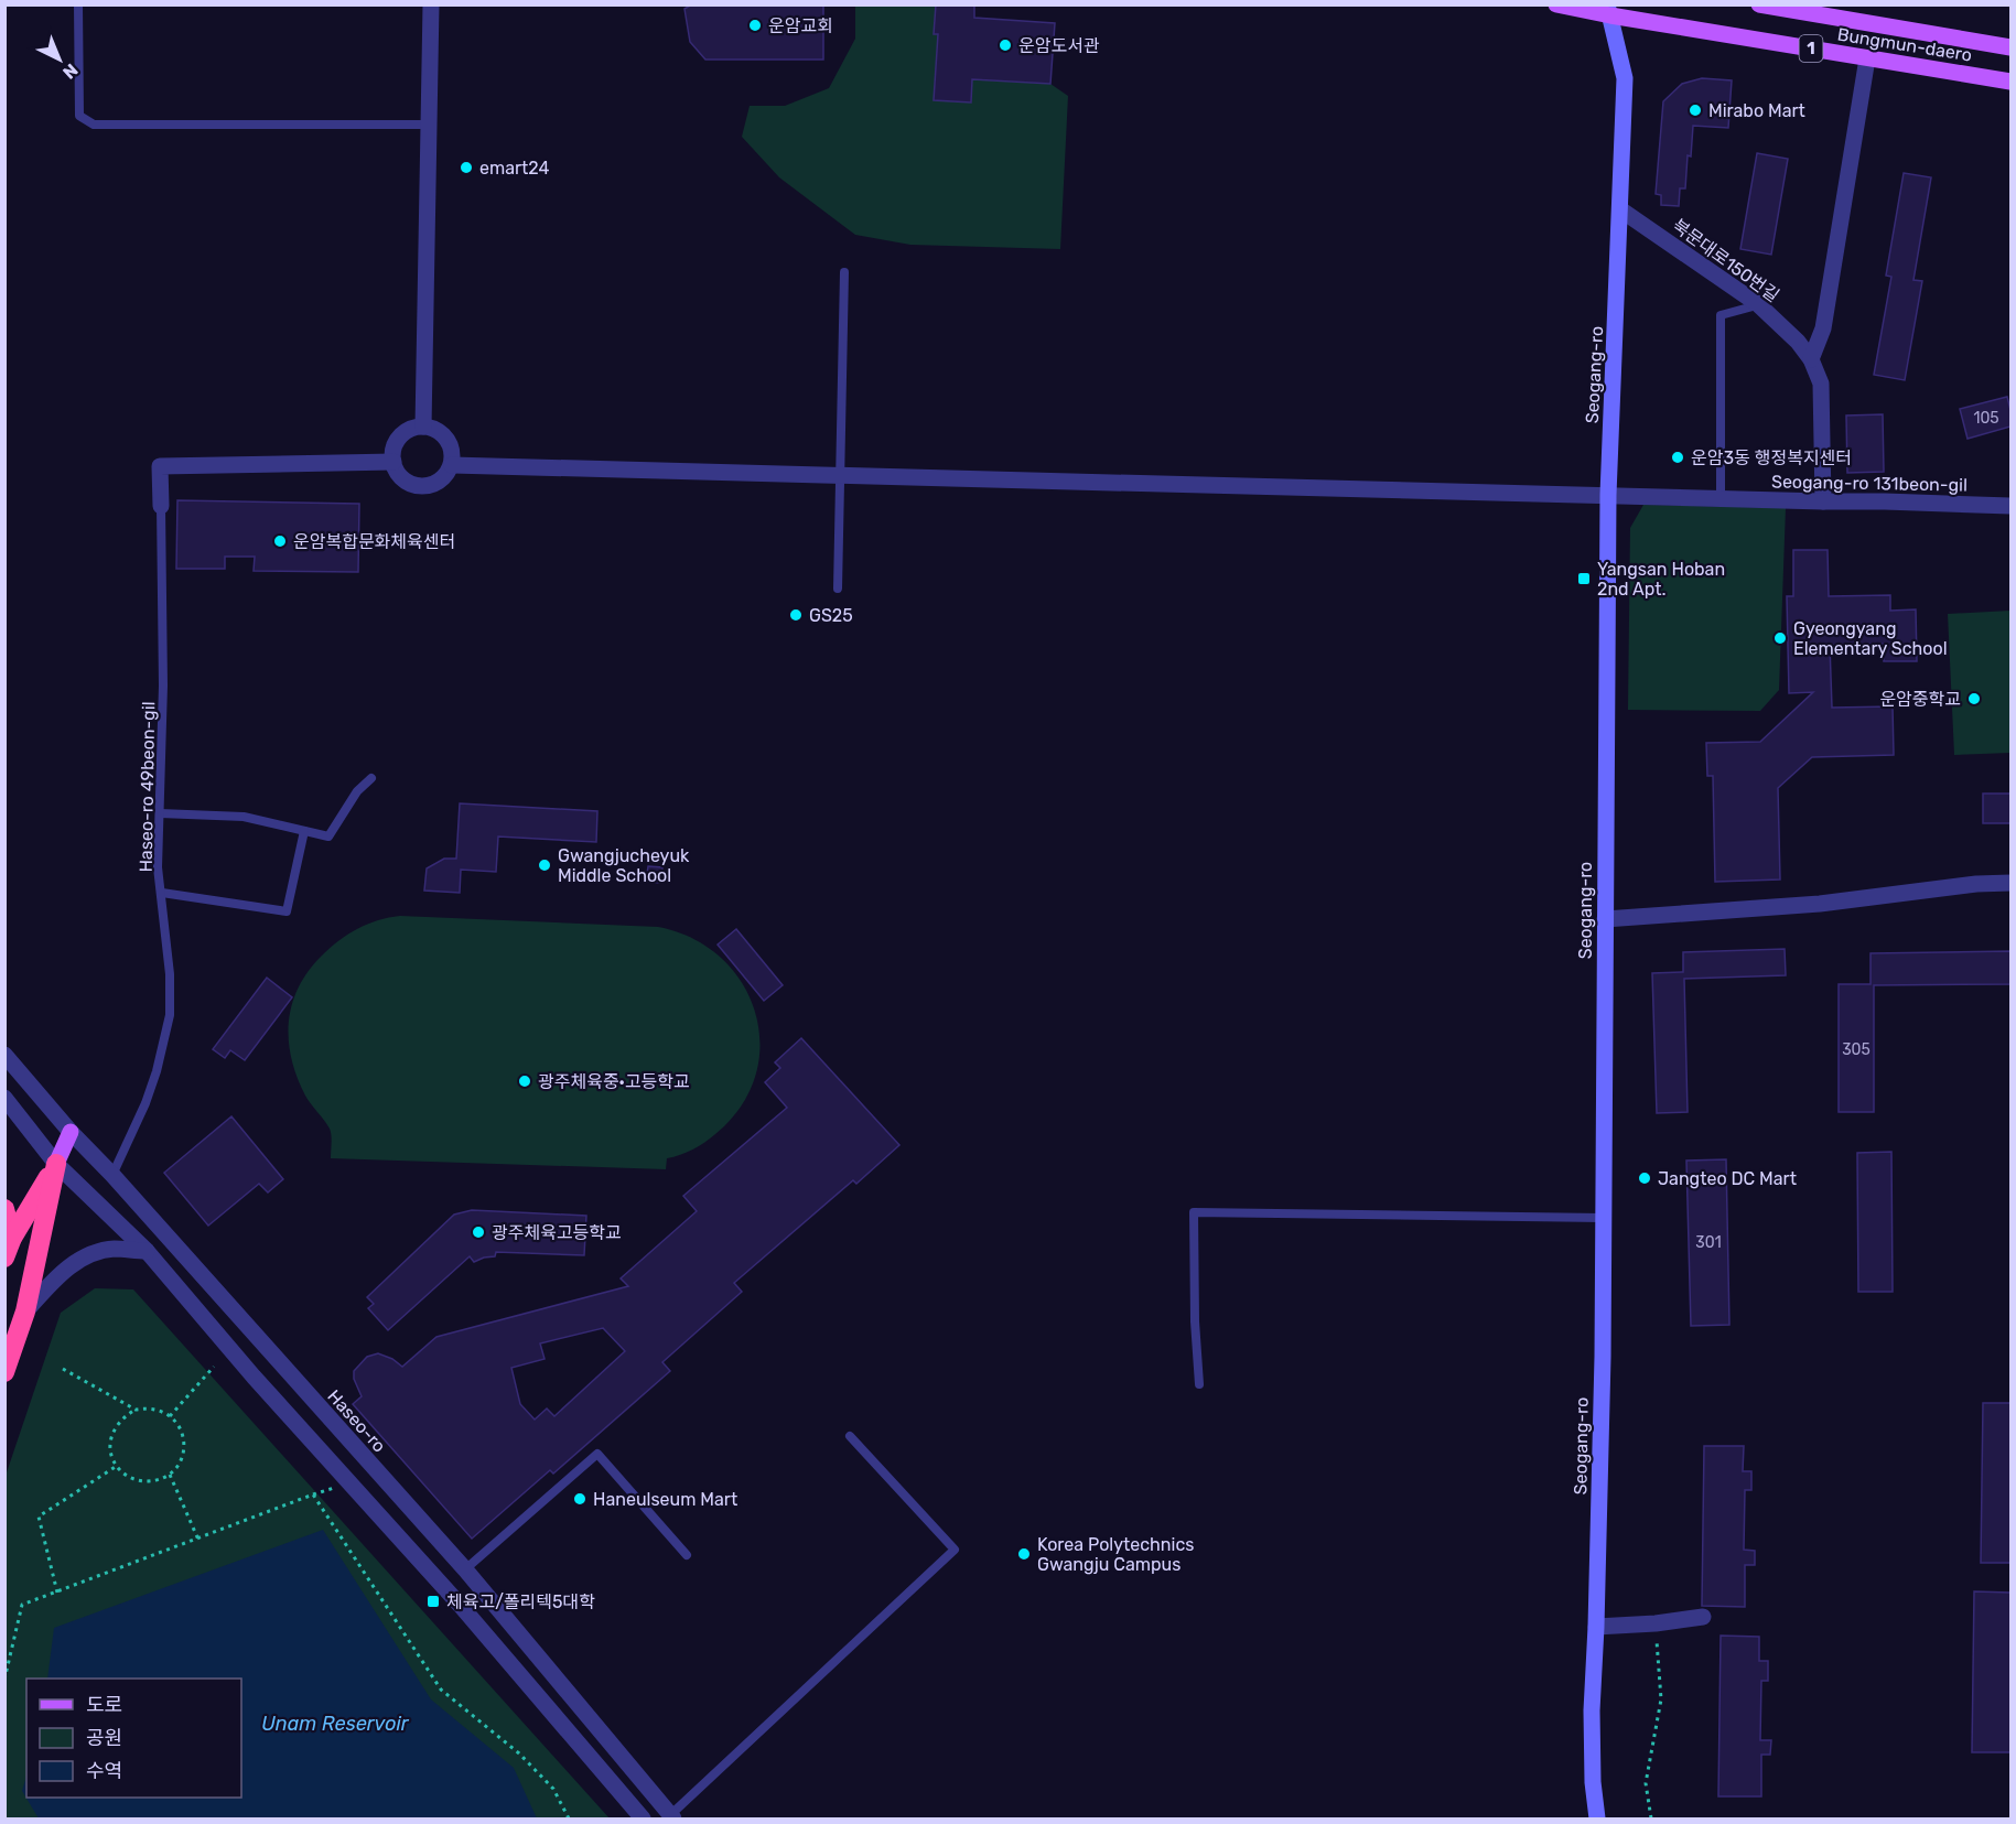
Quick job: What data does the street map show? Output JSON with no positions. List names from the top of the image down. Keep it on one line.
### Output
{"streets":{"main road":["Bungmun-daero","1","Seogang-ro"],"street":["북문대로150번길","Seogang-ro 131beon-gil","Haseo-ro"],"lane":["Haseo-ro 49beon-gil"]},"crossings":[["Bungmun-daero","Seogang-ro"],["북문대로150번길","Seogang-ro"],["북문대로150번길","Seogang-ro 131beon-gil"],["Seogang-ro","Seogang-ro 131beon-gil"],["Haseo-ro 49beon-gil","Haseo-ro"]],"water":["Unam Reservoir"],"places":{"other":["운암교회","운암도서관","Mirabo Mart","emart24","운암3동 행정복지센터","운암복합문화체육센터","GS25","Gyeongyang Elementary School","운암중학교","Gwangjucheyuk Middle School","광주체육중·고등학교","Jangteo DC Mart","광주체육고등학교","Haneulseum Mart","Korea Polytechnics Gwangju Campus"],"transit":["Yangsan Hoban 2nd Apt.","체육고/폴리텍5대학"]},"house_numbers":["105","305","301"],"legend":["도로","공원","수역"],"north":"bottom right"}
